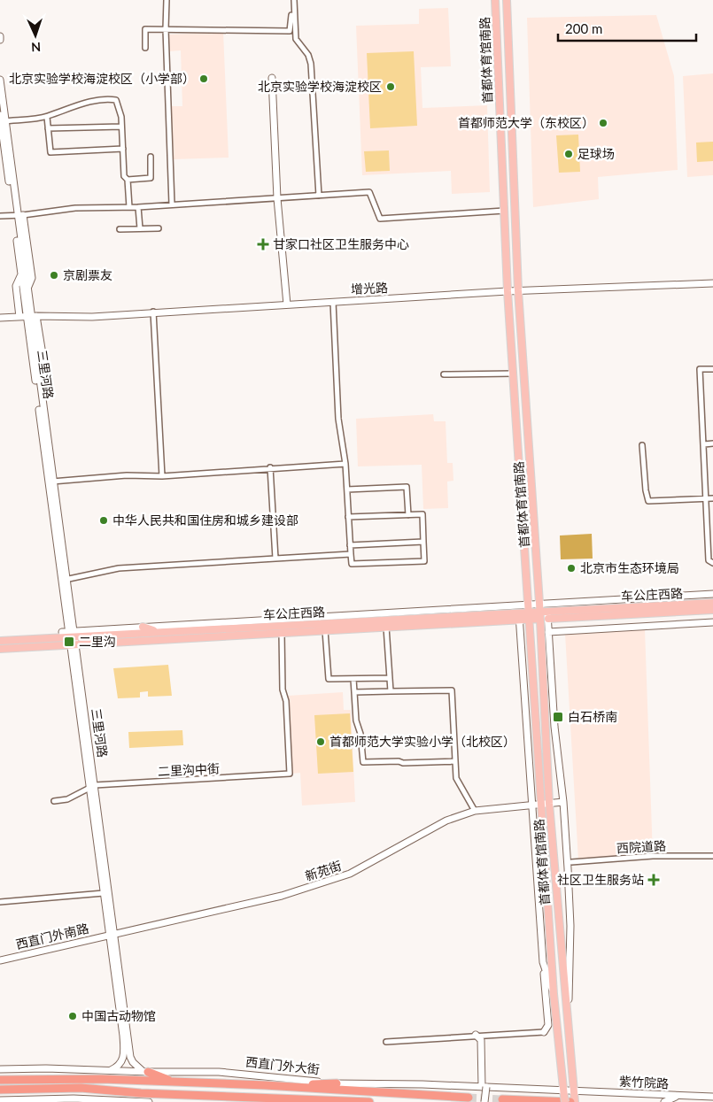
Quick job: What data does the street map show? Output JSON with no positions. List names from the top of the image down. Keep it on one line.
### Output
{"streets":{"highway":["西直门外大街"],"main road":["首都体育馆南路","车公庄西路"],"street":["增光路","三里河路","二里沟中街","西院道路","新苑街","西直门外南路","紫竹院路"]},"crossings":[["首都体育馆南路","增光路"],["首都体育馆南路","车公庄西路"],["首都体育馆南路","新苑街"],["首都体育馆南路","西直门外大街"],["首都体育馆南路","紫竹院路"],["增光路","三里河路"],["三里河路","车公庄西路"],["三里河路","二里沟中街"],["三里河路","新苑街"],["三里河路","西直门外南路"],["三里河路","西直门外大街"],["车公庄西路","二里沟中街"],["新苑街","西直门外南路"],["西直门外大街","紫竹院路"]],"places":{"other":["北京实验学校海淀校区（小学部）","北京实验学校海淀校区","首都师范大学（东校区）","足球场","京剧票友","中华人民共和国住房和城乡建设部","北京市生态环境局","首都师范大学实验小学（北校区）","中国古动物馆"],"health":["甘家口社区卫生服务中心","社区卫生服务站"],"transit":["二里沟","白石桥南"]},"scale_bar":"200 m","north":"bottom"}
